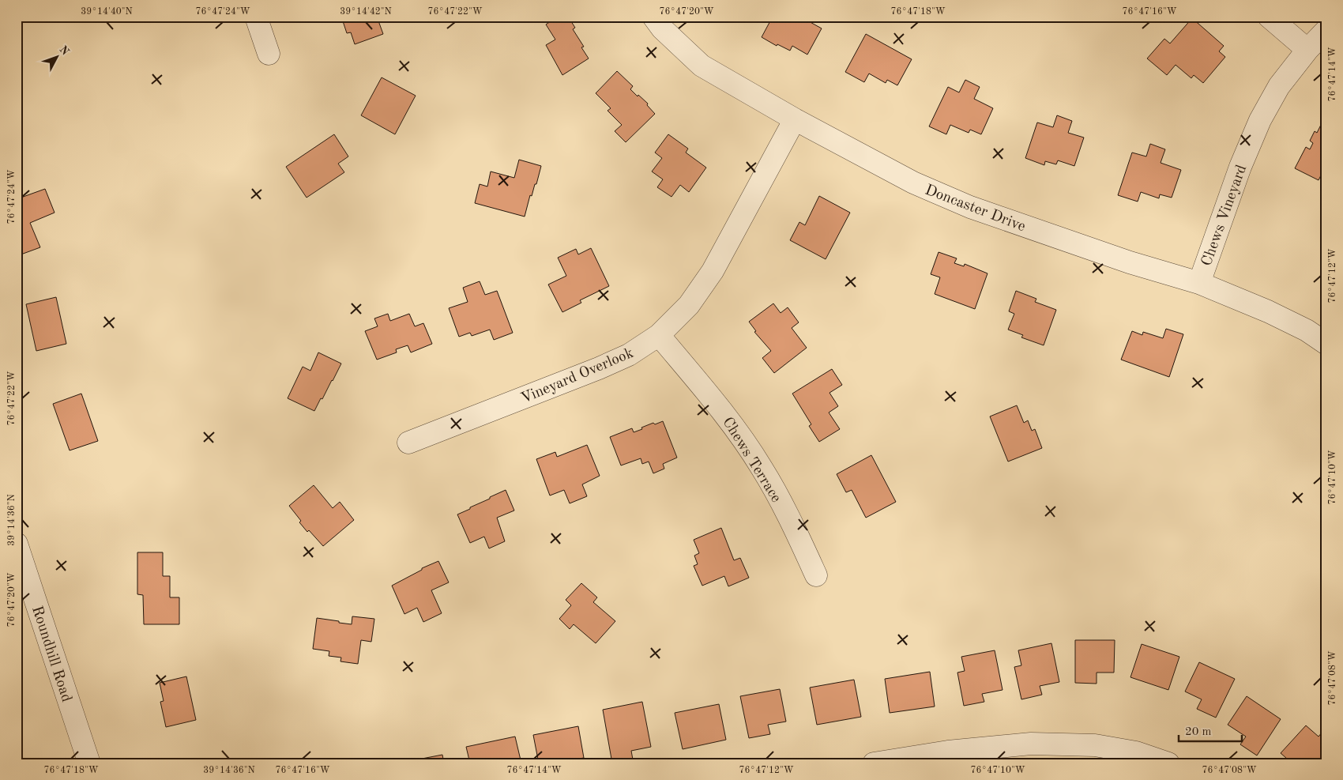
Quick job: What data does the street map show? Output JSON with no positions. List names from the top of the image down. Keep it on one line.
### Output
{"streets":{"street":["Doncaster Drive","Chews Vineyard","Vineyard Overlook","Chews Terrace","Roundhill Road"]},"crossings":[["Doncaster Drive","Chews Vineyard"],["Doncaster Drive","Vineyard Overlook"],["Vineyard Overlook","Chews Terrace"]],"scale_bar":"20 m","north":"top right","coordinates":["39°14'40\"N","76°47'24\"W","39°14'42\"N","76°47'22\"W","76°47'20\"W","76°47'18\"W","76°47'16\"W","76°47'14\"W","76°47'12\"W","76°47'10\"W","39°14'36\"N","76°47'08\"W"]}
